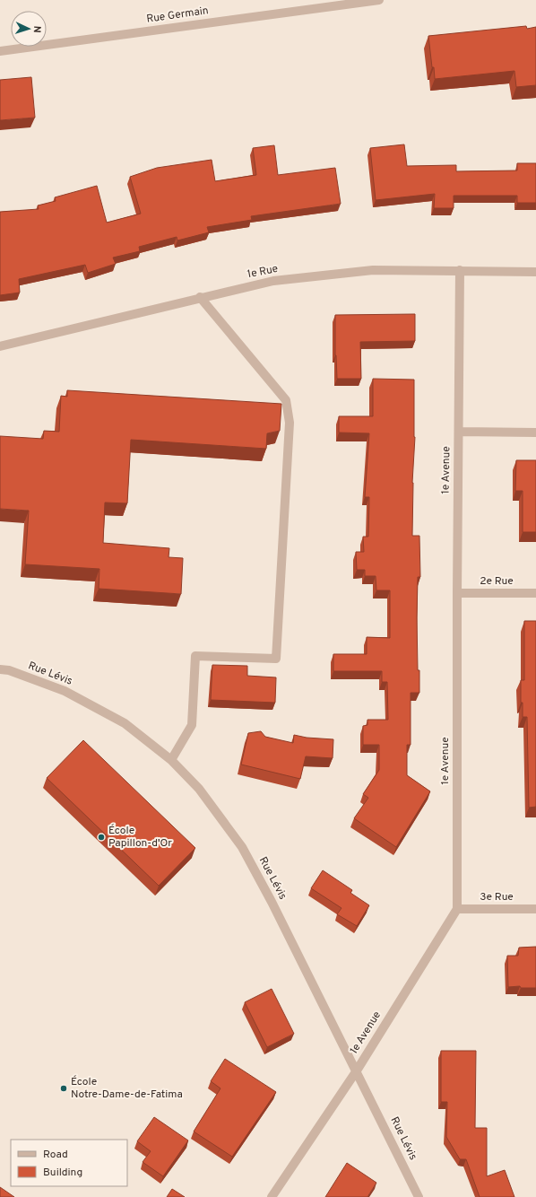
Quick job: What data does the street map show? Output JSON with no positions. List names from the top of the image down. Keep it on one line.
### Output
{"streets":{"street":["Rue Germain","1e Rue","1e Avenue","2e Rue","Rue Lévis","3e Rue"]},"crossings":[["1e Rue","1e Avenue"],["1e Avenue","2e Rue"],["1e Avenue","Rue Lévis"],["1e Avenue","3e Rue"]],"places":["École Papillon-d'Or","École Notre-Dame-de-Fatima"],"legend":["Road","Building"],"north":"right"}
